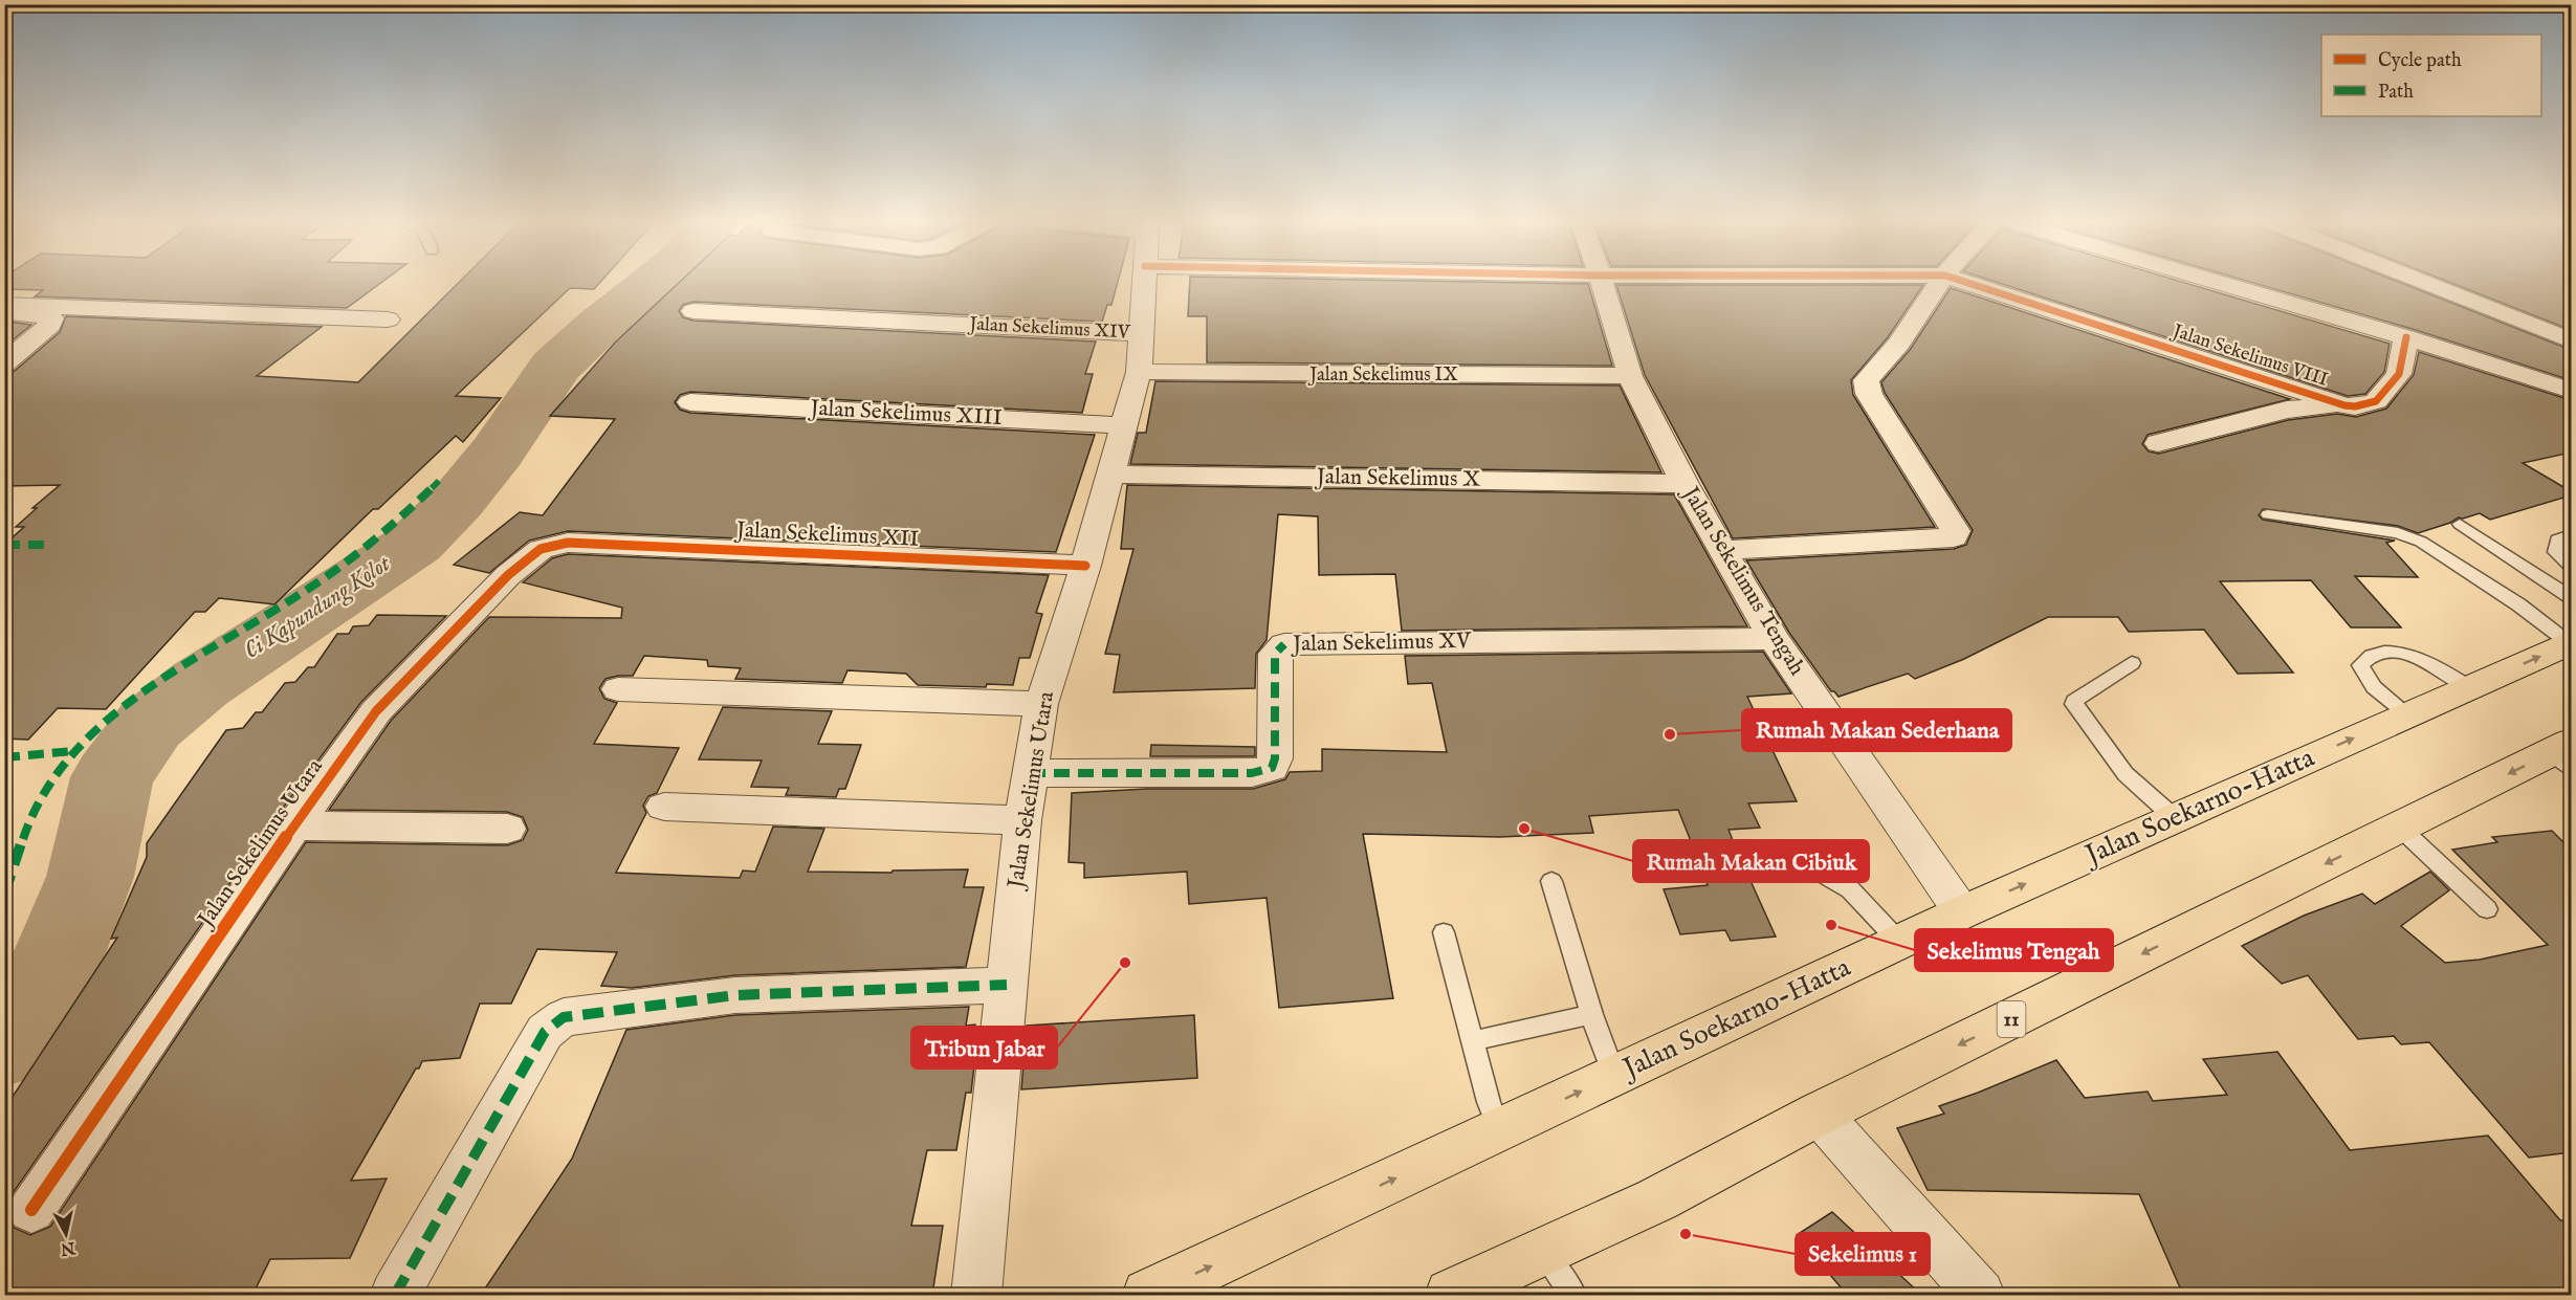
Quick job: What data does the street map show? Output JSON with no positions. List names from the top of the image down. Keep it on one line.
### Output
{"streets":{"highway":["Jalan Soekarno-Hatta","11"],"street":["Jalan Sekelimus XIV","Jalan Sekelimus VIII","Jalan Sekelimus IX","Jalan Sekelimus XIII","Jalan Sekelimus X","Jalan Sekelimus XII","Jalan Sekelimus Tengah","Jalan Sekelimus XV","Jalan Sekelimus Utara"]},"crossings":[["Jalan Sekelimus XIV","Jalan Sekelimus Utara"],["Jalan Sekelimus IX","Jalan Sekelimus Tengah"],["Jalan Sekelimus IX","Jalan Sekelimus Utara"],["Jalan Sekelimus XIII","Jalan Sekelimus Utara"],["Jalan Sekelimus X","Jalan Sekelimus Tengah"],["Jalan Sekelimus X","Jalan Sekelimus Utara"],["Jalan Sekelimus XII","Jalan Sekelimus Utara"],["Jalan Sekelimus Tengah","Jalan Sekelimus XV"],["Jalan Sekelimus Tengah","Jalan Soekarno-Hatta"],["Jalan Sekelimus XV","Jalan Sekelimus Utara"]],"water":["Ci Kapundung Kolot"],"places":["Rumah Makan Sederhana","Rumah Makan Cibiuk","Sekelimus Tengah","Tribun Jabar","Sekelimus 1"],"legend":["Cycle path","Path"],"north":"bottom"}
